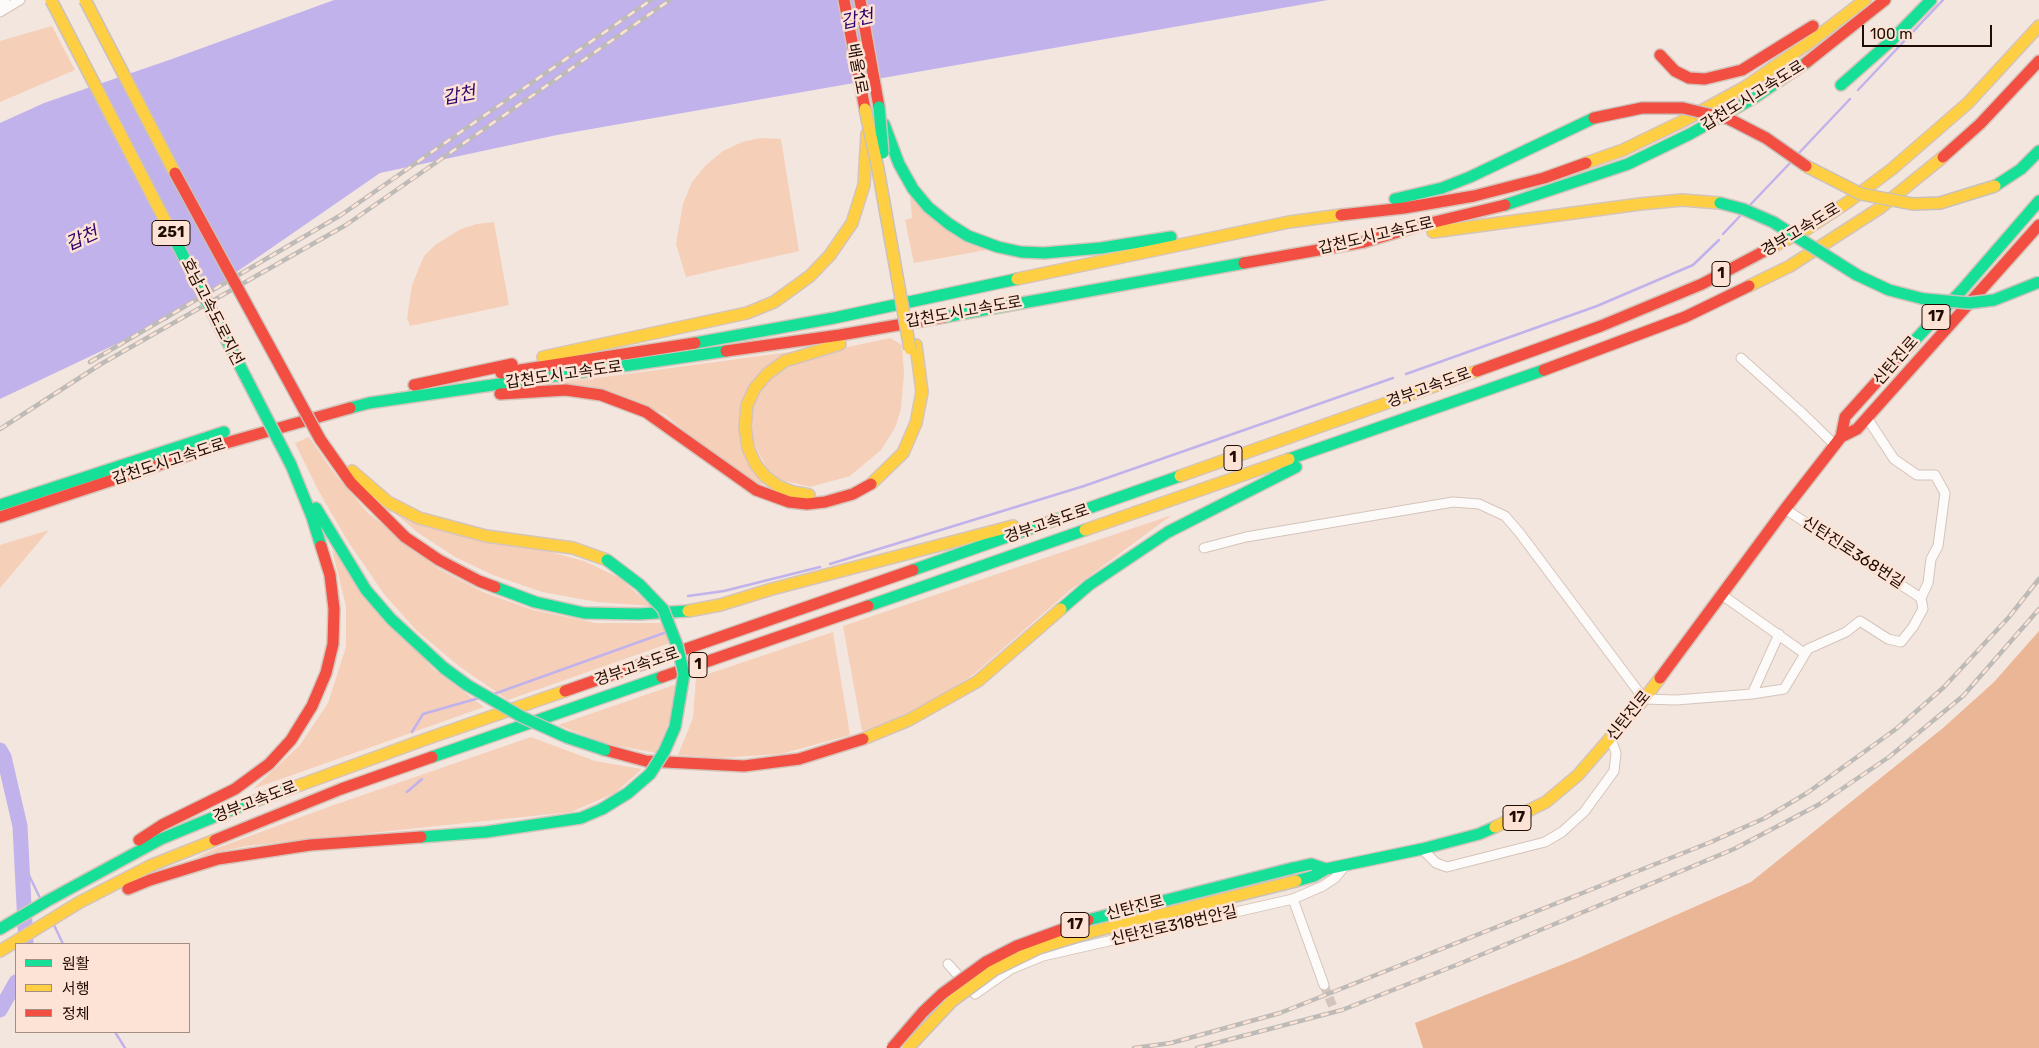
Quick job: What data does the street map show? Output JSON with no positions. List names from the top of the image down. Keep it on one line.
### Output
{"streets":{"main road":["배울1로","갑천도시고속도로","경부고속도로","251","1","호남고속도로지선","17","신탄진로"],"street":["신탄진로368번길","신탄진로318번안길"]},"crossings":[["신탄진로","신탄진로368번길"],["신탄진로","신탄진로318번안길"]],"water":["갑천"],"legend":["원활","서행","정체"],"scale_bar":"100 m"}
